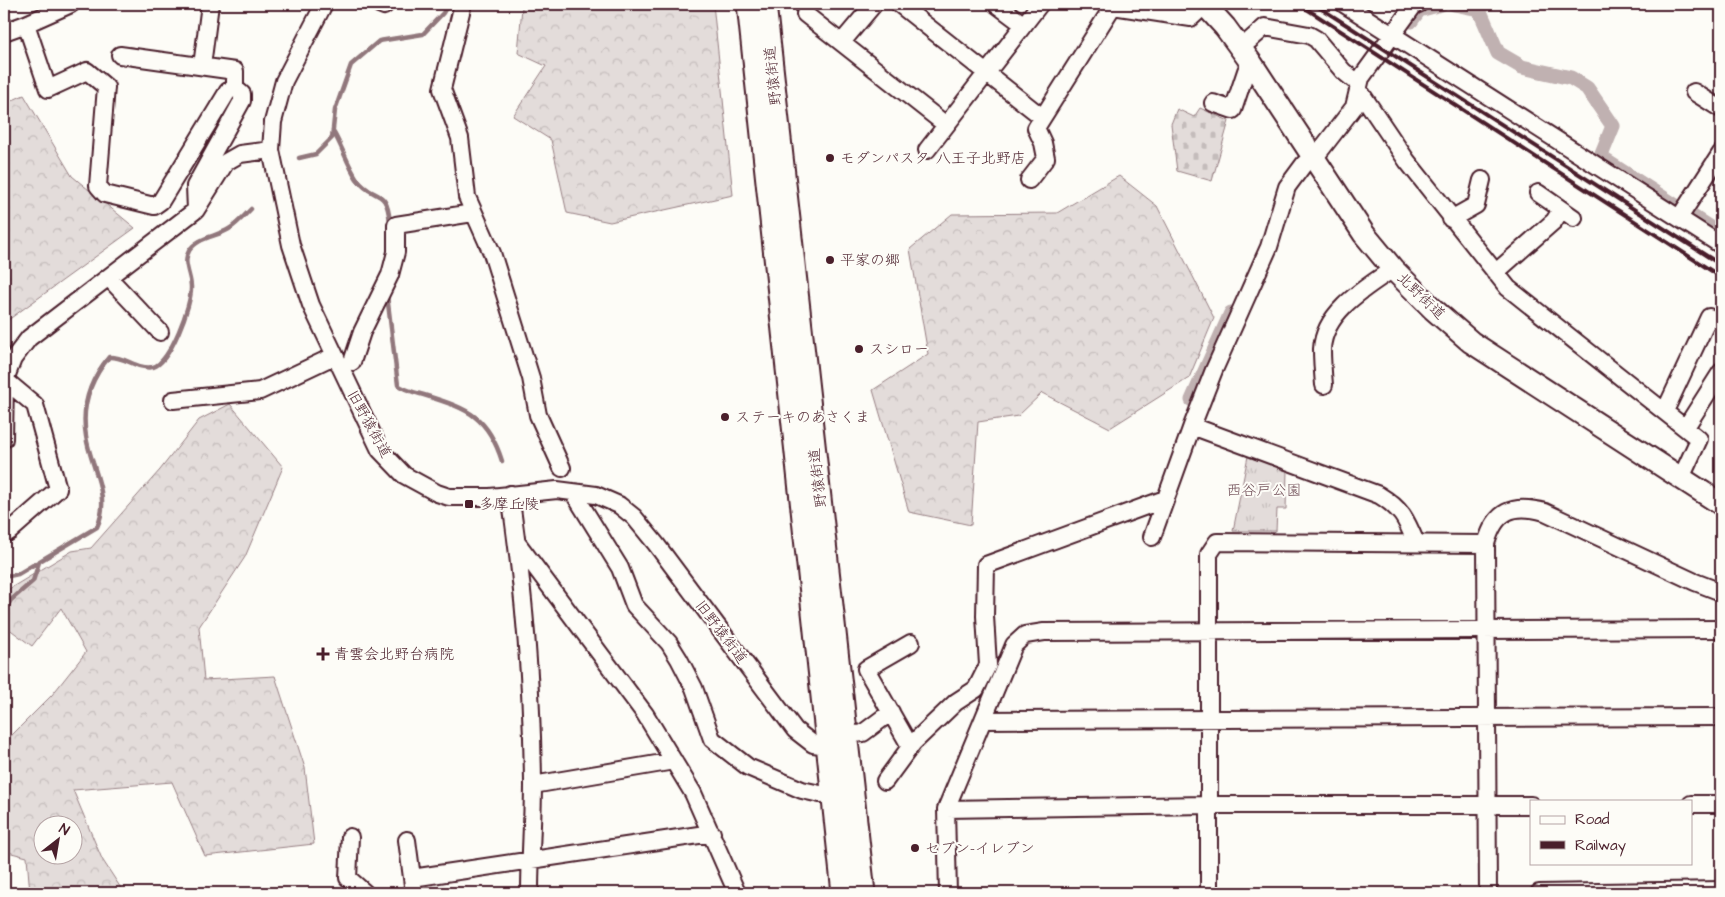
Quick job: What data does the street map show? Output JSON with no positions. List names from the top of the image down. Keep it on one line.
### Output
{"streets":{"main road":["野猿街道","北野街道"],"street":["旧野猿街道"]},"crossings":[["野猿街道","旧野猿街道"]],"parks":["西谷戸公園"],"places":{"other":["モダンパスタ 八王子北野店","平家の郷","スシロー","ステーキのあさくま","セブン-イレブン"],"transit":["多摩丘陵"],"health":["青雲会北野台病院"]},"legend":["Road","Railway"],"north":"top right"}
